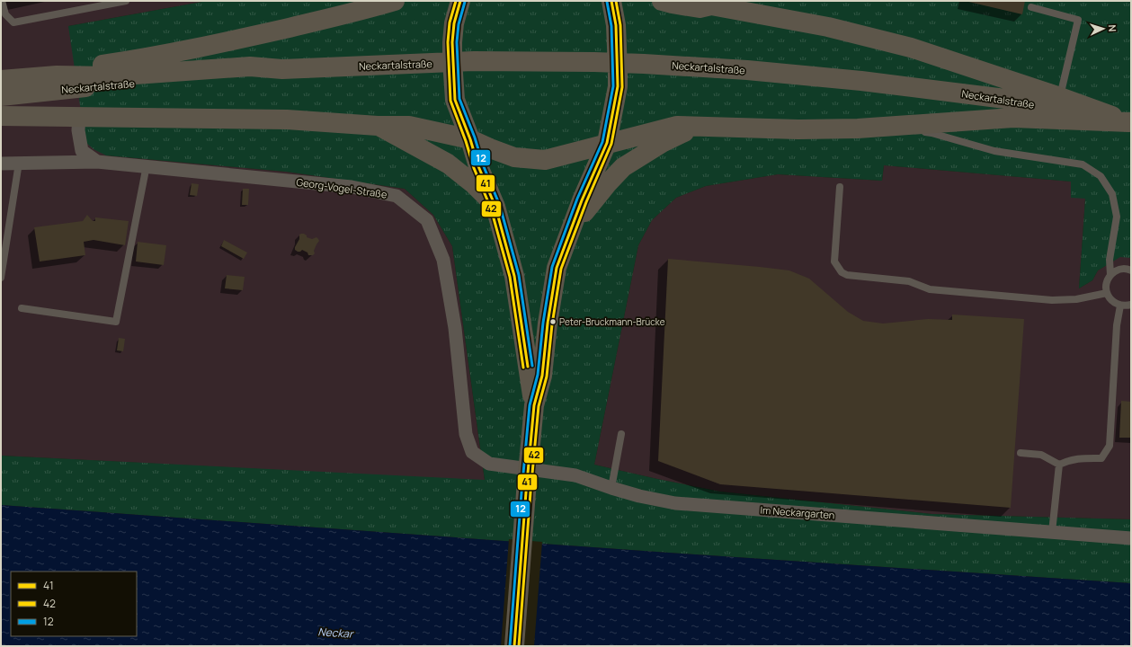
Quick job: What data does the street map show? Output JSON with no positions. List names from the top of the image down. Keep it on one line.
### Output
{"streets":{"main road":["Neckartalstraße"],"street":["Georg-Vogel-Straße","Im Neckargarten"]},"crossings":[["Georg-Vogel-Straße","Im Neckargarten"]],"water":["Neckar"],"places":["Peter-Bruckmann-Brücke"],"lines":["transit line 41","transit line 42","transit line 12"],"legend":["41","42","12"],"north":"right"}
